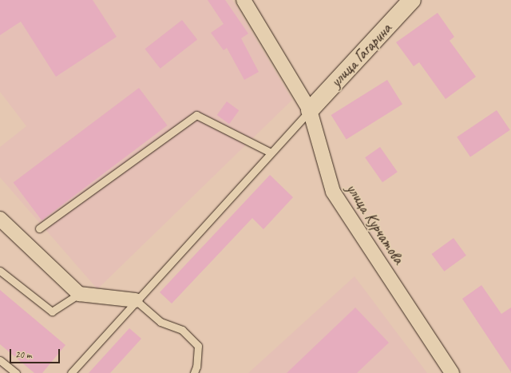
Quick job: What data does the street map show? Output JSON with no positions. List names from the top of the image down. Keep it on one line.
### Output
{"streets":{"street":["улица Гагарина","улица Курчатова"]},"crossings":[["улица Гагарина","улица Курчатова"]],"scale_bar":"20 m"}
